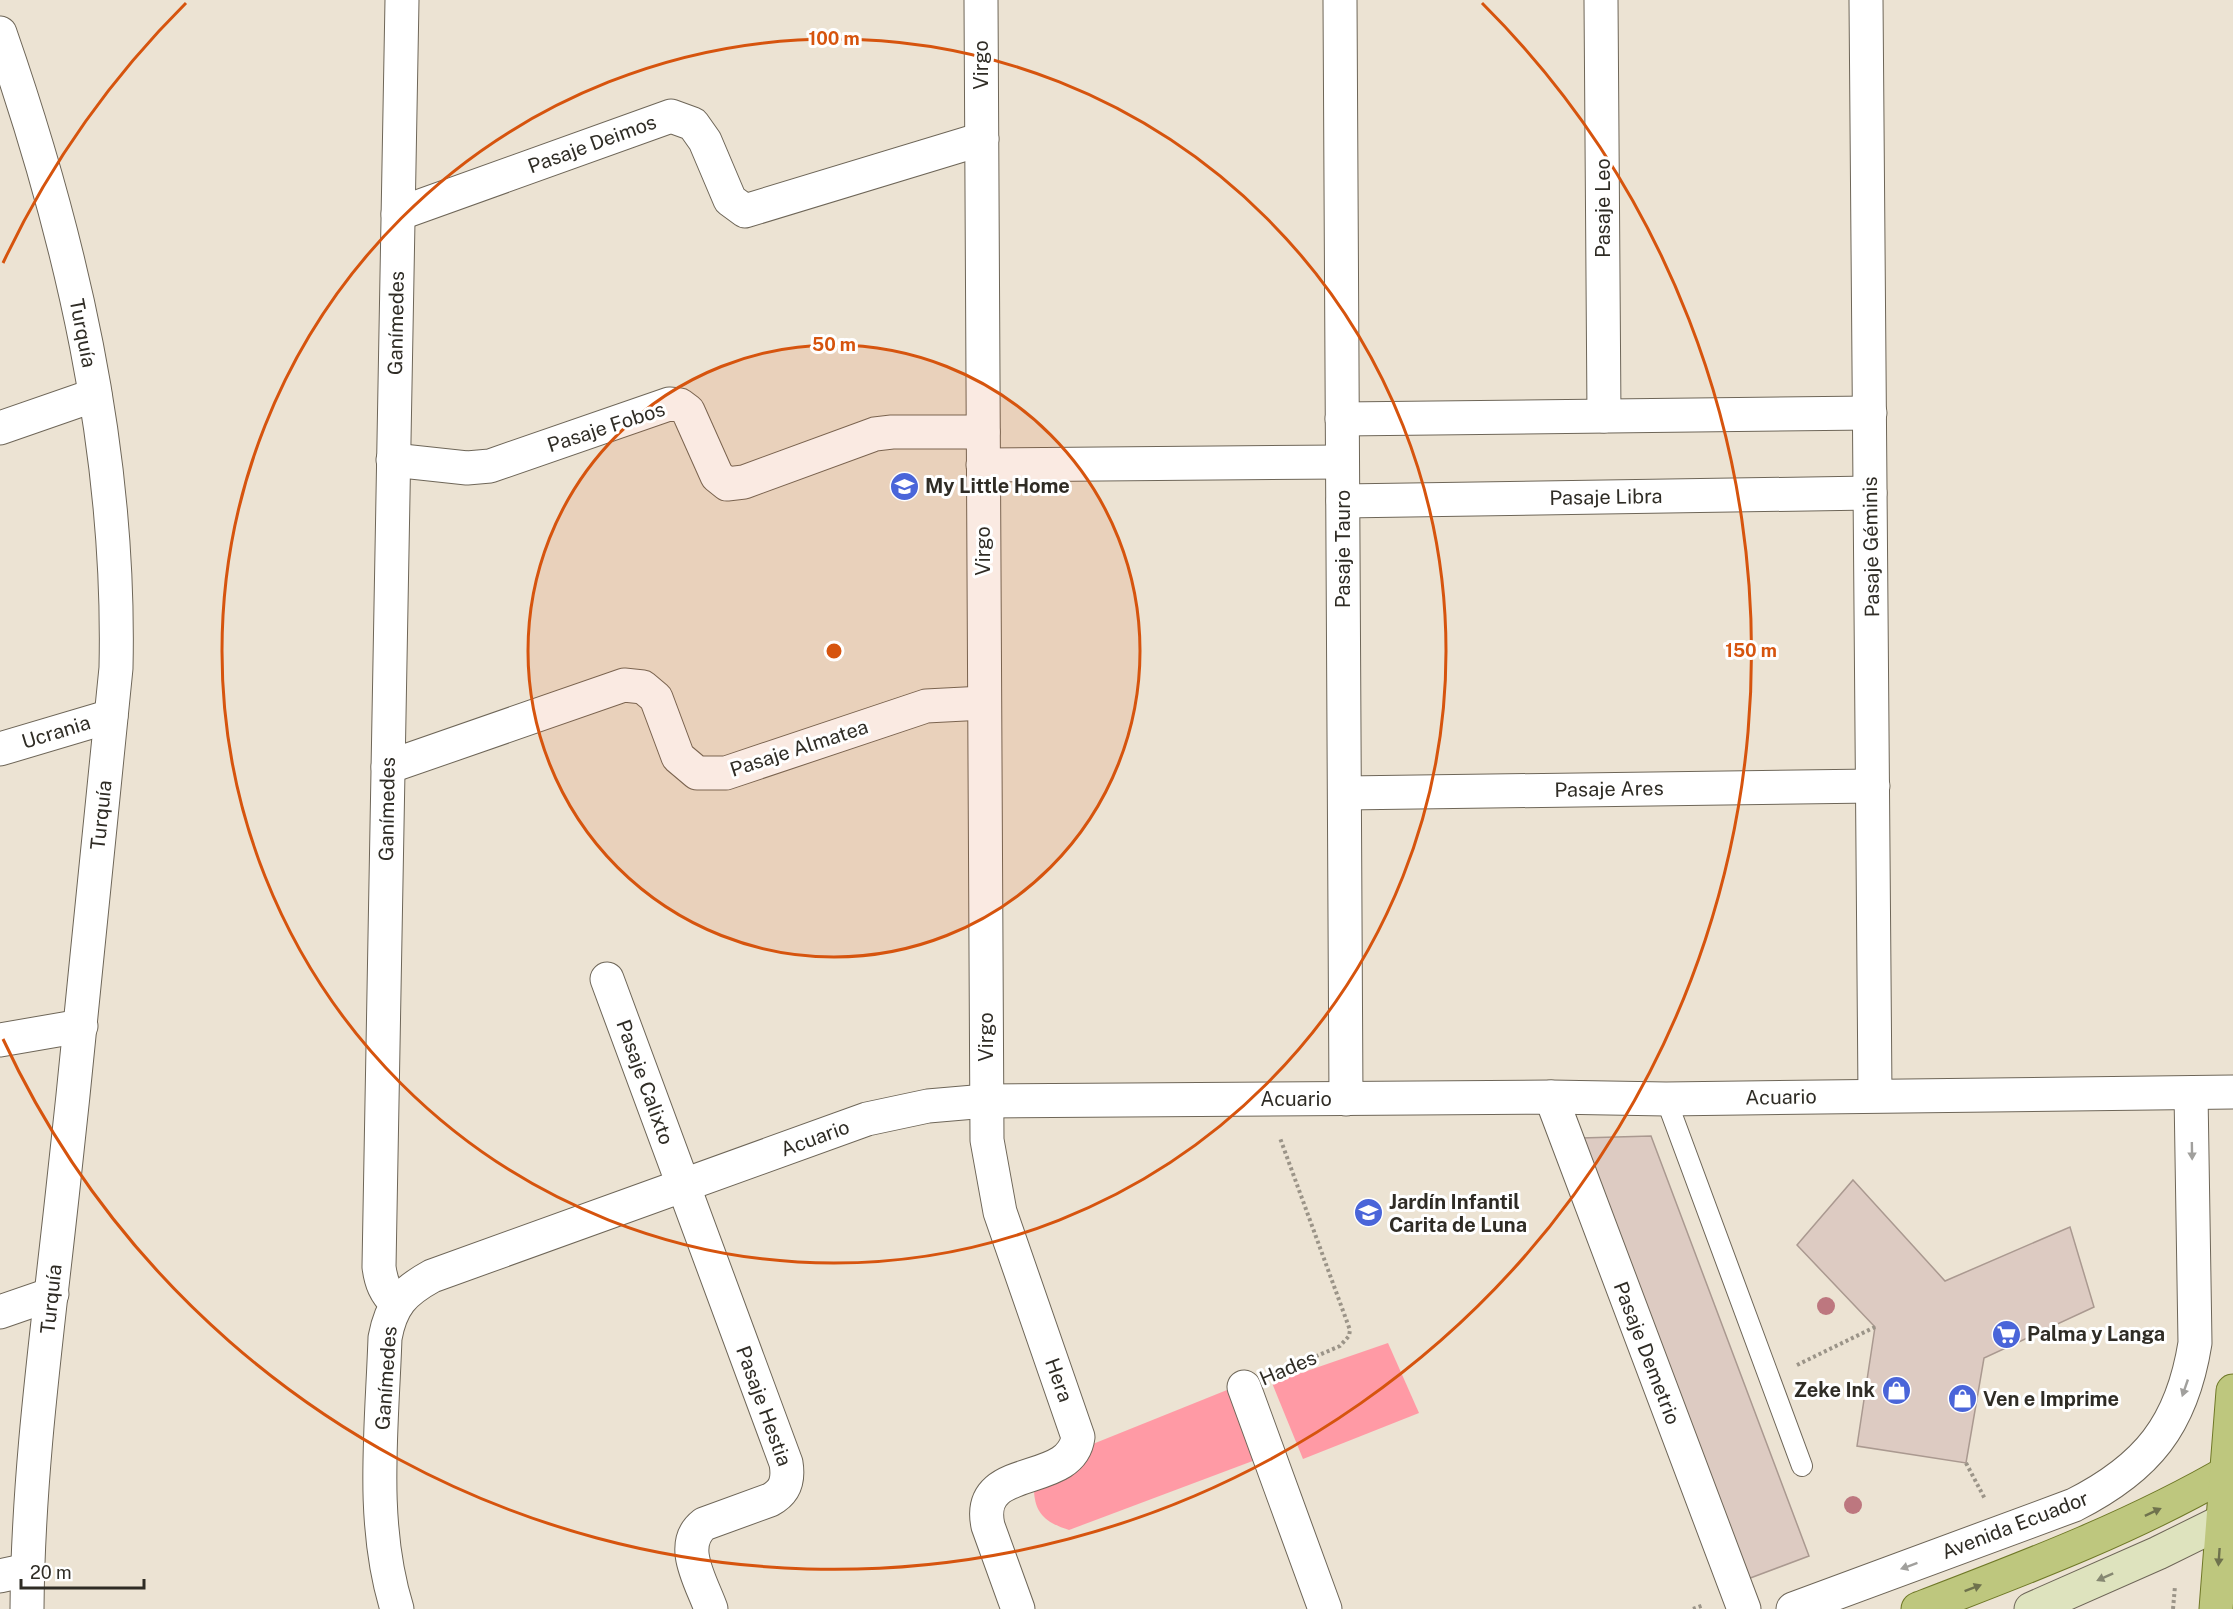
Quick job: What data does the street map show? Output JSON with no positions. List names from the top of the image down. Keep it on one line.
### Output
{"streets":{"main road":["Avenida Ecuador"],"street":["Virgo","Pasaje Deimos","Pasaje Leo","Ganímedes","Turquía","Pasaje Fobos","Pasaje Libra","Pasaje Géminis","Pasaje Tauro","Ucrania","Pasaje Almatea","Pasaje Ares","Pasaje Calixto","Acuario","Pasaje Demetrio","Hades","Hera","Pasaje Hestia"]},"crossings":[["Virgo","Pasaje Deimos"],["Virgo","Pasaje Fobos"],["Virgo","Pasaje Almatea"],["Virgo","Acuario"],["Virgo","Hera"],["Pasaje Deimos","Ganímedes"],["Ganímedes","Pasaje Fobos"],["Ganímedes","Pasaje Almatea"],["Ganímedes","Acuario"],["Turquía","Ucrania"],["Pasaje Libra","Pasaje Géminis"],["Pasaje Libra","Pasaje Tauro"],["Pasaje Géminis","Pasaje Ares"],["Pasaje Géminis","Acuario"],["Pasaje Tauro","Pasaje Ares"],["Pasaje Tauro","Acuario"],["Pasaje Calixto","Acuario"],["Pasaje Calixto","Pasaje Hestia"],["Acuario","Pasaje Demetrio"],["Acuario","Hera"],["Acuario","Pasaje Hestia"],["Acuario","Avenida Ecuador"]],"places":{"school or university":["My Little Home","Jardín Infantil Carita de Luna"],"supermarket":["Palma y Langa"],"shop":["Zeke Ink","Ven e Imprime"]},"scale_bar":"20 m","rings":["100 m","50 m","150 m"]}
